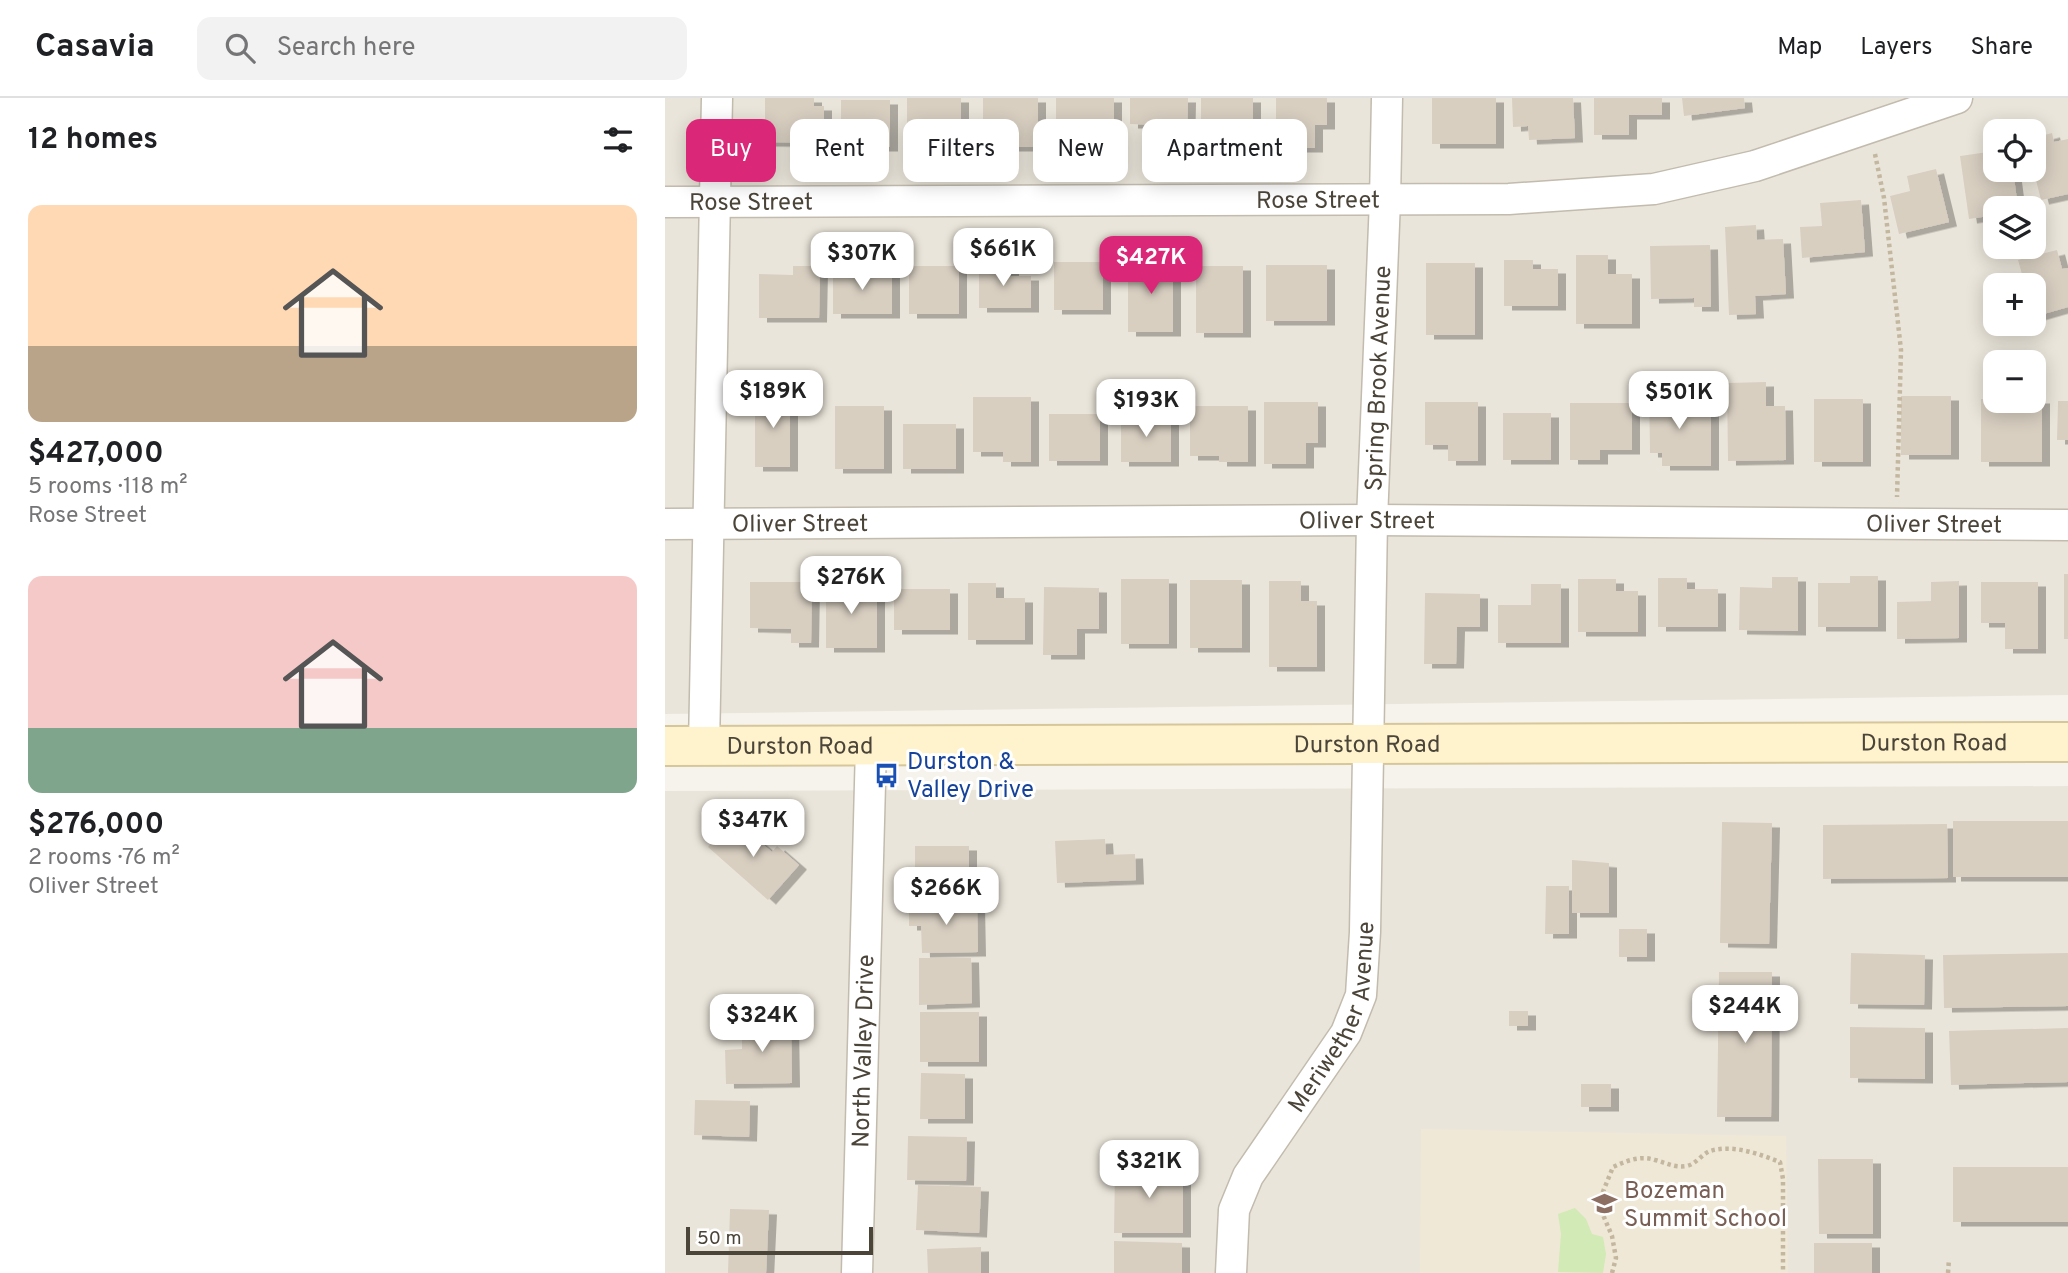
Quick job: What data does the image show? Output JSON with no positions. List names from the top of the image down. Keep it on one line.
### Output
{"streets":{"main road":["Durston Road"],"street":["Rose Street","Spring Brook Avenue","Oliver Street","Meriwether Avenue","North Valley Drive"]},"crossings":[["Rose Street","Spring Brook Avenue"],["Spring Brook Avenue","Oliver Street"],["Spring Brook Avenue","Durston Road"],["Spring Brook Avenue","Meriwether Avenue"],["Durston Road","Meriwether Avenue"],["Durston Road","North Valley Drive"]],"places":{"bus stop":["Durston & Valley Drive"],"school or university":["Bozeman Summit School"]},"scale_bar":"50 m","page":{"header":"Casavia","search":"Search here","nav":["Map","Layers","Share"],"heading":"12 homes","map_buttons":["+","−"],"chip":["Buy","Rent","Filters","New","Apartment"],"list":[{"name":"$427,000","note":"5 rooms · 118 m² · Rose Street"},{"name":"$276,000","note":"2 rooms · 76 m² · Oliver Street"}],"price":["$661K","$307K","$427K","$189K","$501K","$193K","$276K","$347K","$266K","$244K","$324K","$321K"],"scale":"50 m"}}
